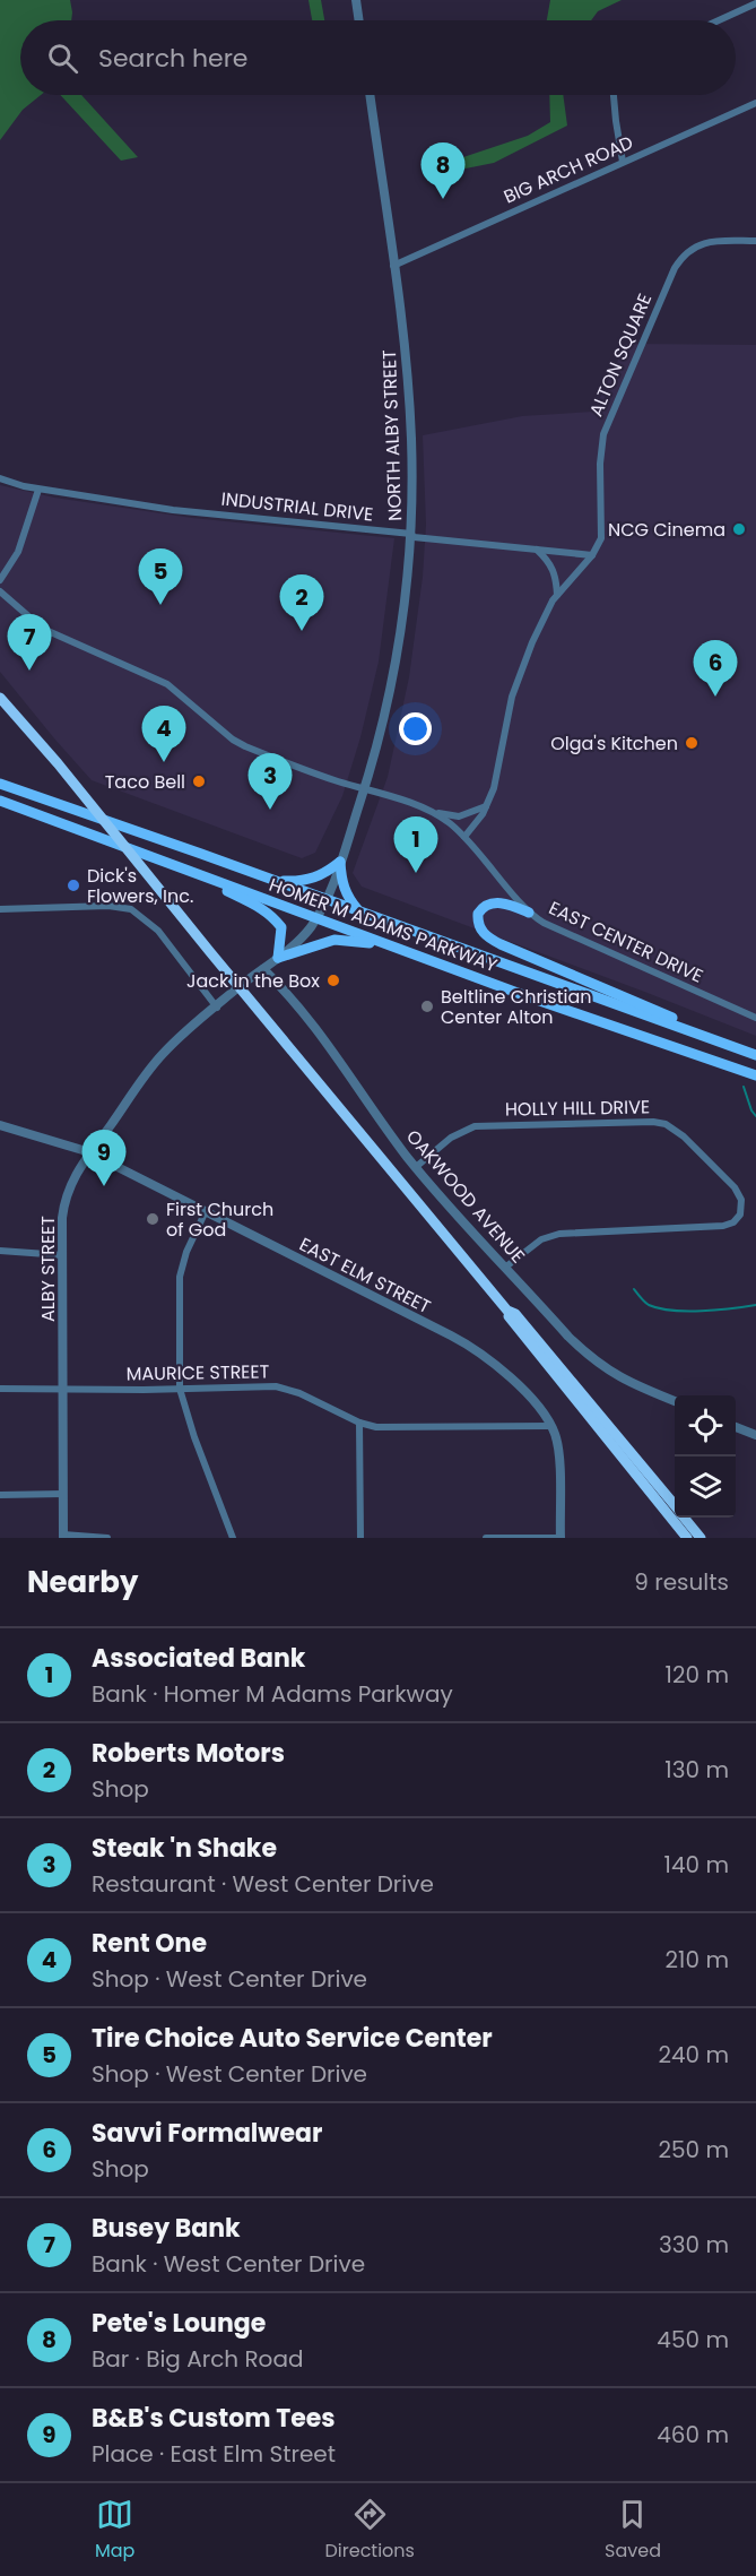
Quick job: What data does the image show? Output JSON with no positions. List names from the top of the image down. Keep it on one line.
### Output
{"streets":{"main road":["HOMER M ADAMS PARKWAY"],"street":["BIG ARCH ROAD","ALTON SQUARE","NORTH ALBY STREET","INDUSTRIAL DRIVE","EAST CENTER DRIVE","HOLLY HILL DRIVE","OAKWOOD AVENUE","ALBY STREET","EAST ELM STREET","MAURICE STREET"]},"crossings":[["BIG ARCH ROAD","NORTH ALBY STREET"],["ALTON SQUARE","INDUSTRIAL DRIVE"],["ALTON SQUARE","EAST CENTER DRIVE"],["NORTH ALBY STREET","INDUSTRIAL DRIVE"],["NORTH ALBY STREET","HOMER M ADAMS PARKWAY"],["NORTH ALBY STREET","EAST CENTER DRIVE"],["NORTH ALBY STREET","ALBY STREET"],["HOMER M ADAMS PARKWAY","ALBY STREET"],["HOLLY HILL DRIVE","OAKWOOD AVENUE"],["OAKWOOD AVENUE","ALBY STREET"],["ALBY STREET","EAST ELM STREET"],["ALBY STREET","MAURICE STREET"],["EAST ELM STREET","MAURICE STREET"]],"places":["NCG Cinema","Olga's Kitchen","Taco Bell","Dick's Flowers, Inc.","Jack in the Box","Beltline Christian Center Alton","First Church of God"],"page":{"search":"Search here","pins":["8","5","2","7","6","4","3","1","9"],"heading":["Nearby","9 results"],"list":[{"mark":"1","name":"Associated Bank","note":"Bank · Homer M Adams Parkway","value":"120 m"},{"mark":"2","name":"Roberts Motors","note":"Shop","value":"130 m"},{"mark":"3","name":"Steak 'n Shake","note":"Restaurant · West Center Drive","value":"140 m"},{"mark":"4","name":"Rent One","note":"Shop · West Center Drive","value":"210 m"},{"mark":"5","name":"Tire Choice Auto Service Center","note":"Shop · West Center Drive","value":"240 m"},{"mark":"6","name":"Savvi Formalwear","note":"Shop","value":"250 m"},{"mark":"7","name":"Busey Bank","note":"Bank · West Center Drive","value":"330 m"},{"mark":"8","name":"Pete's Lounge","note":"Bar · Big Arch Road","value":"450 m"},{"mark":"9","name":"B&B's Custom Tees","note":"Place · East Elm Street","value":"460 m"}],"nav":["Map","Directions","Saved"]}}
